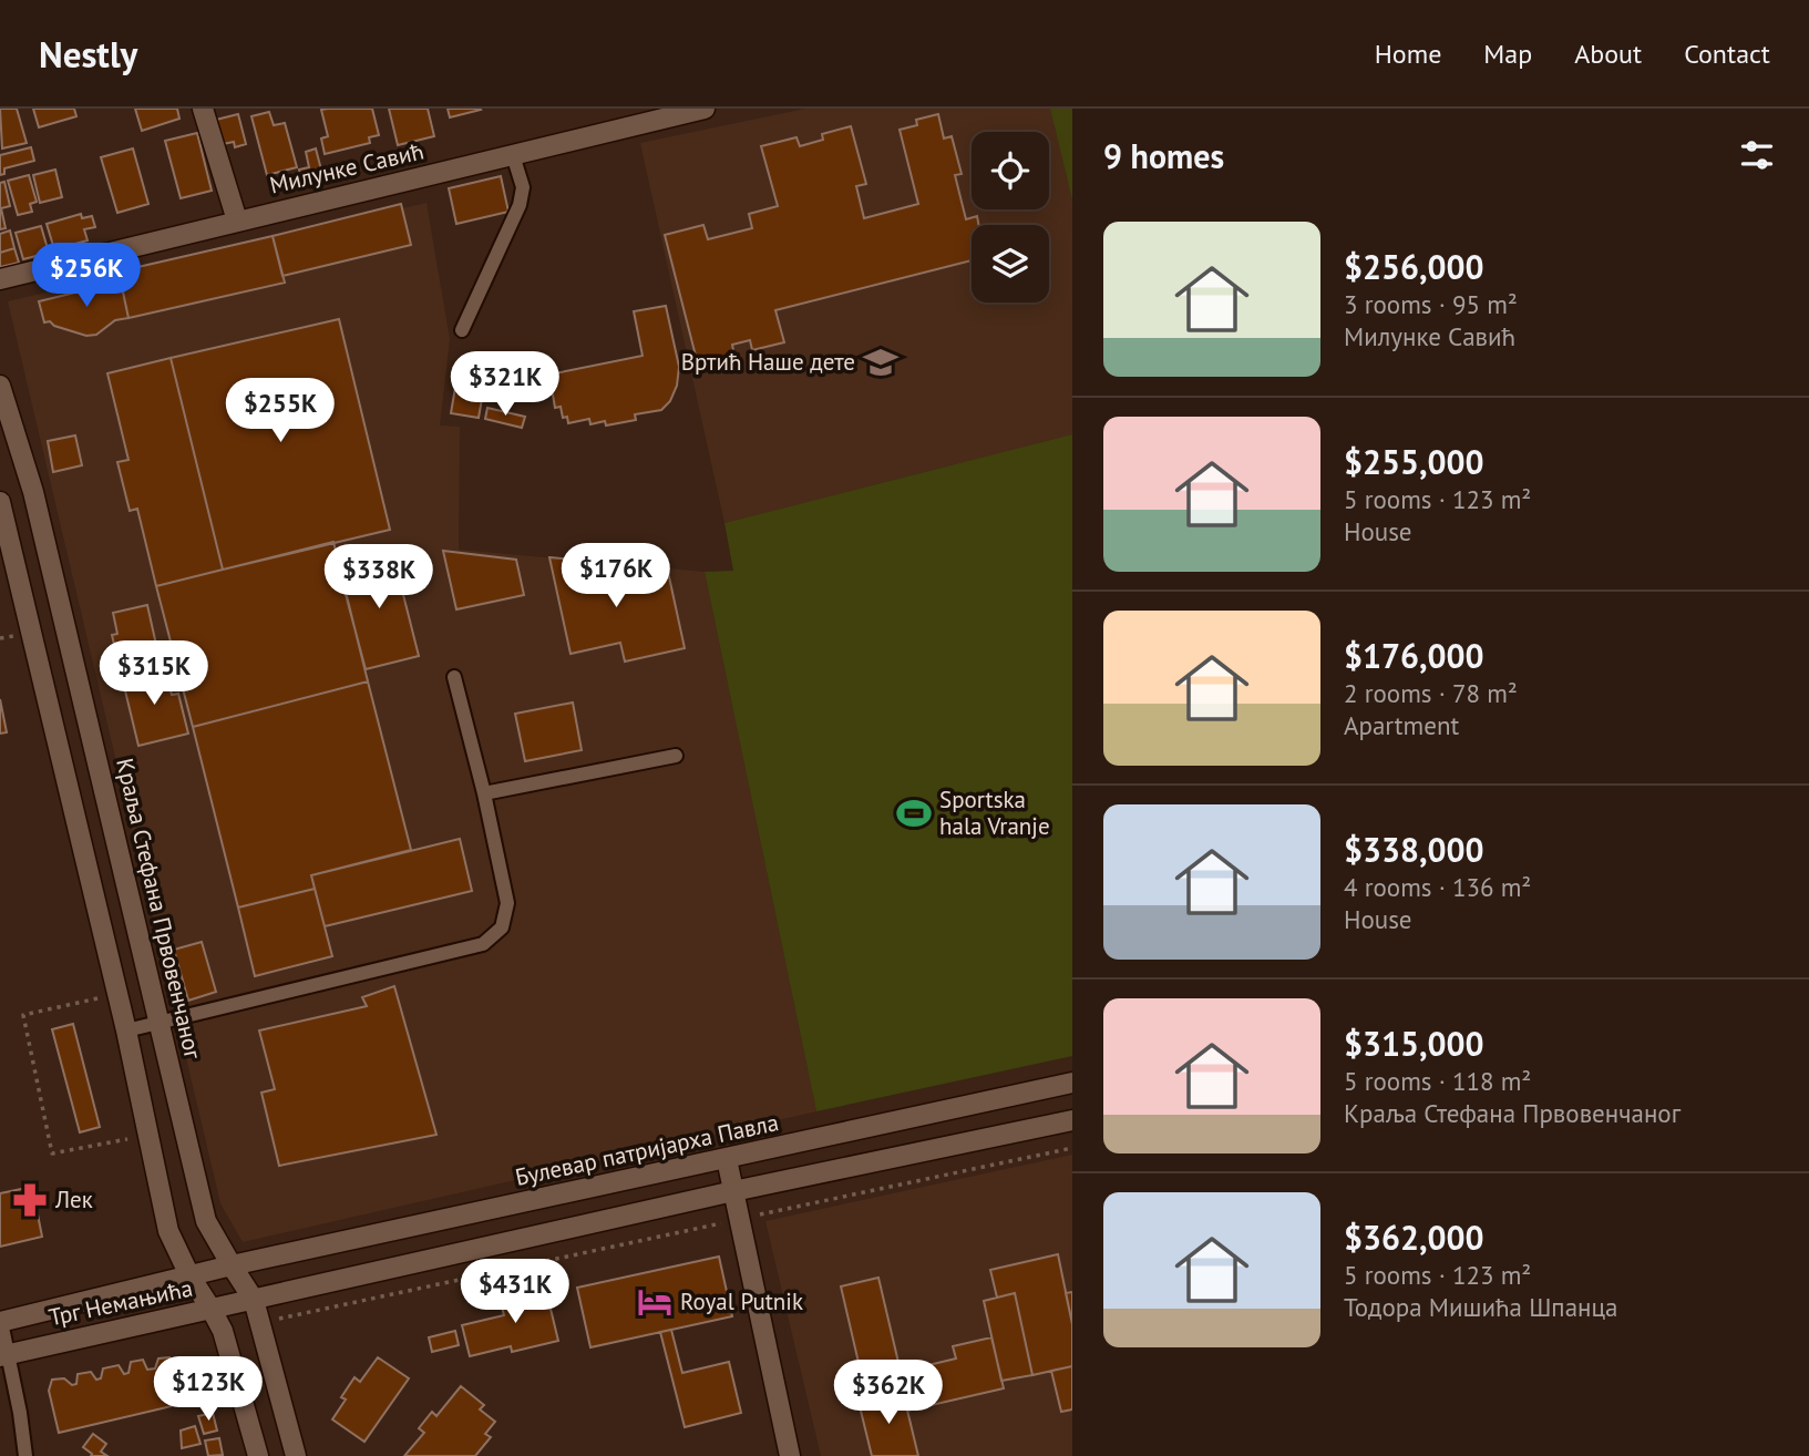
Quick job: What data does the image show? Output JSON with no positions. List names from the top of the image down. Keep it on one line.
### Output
{"streets":{"street":["Милунке Савић","Краља Стефана Првовенчаног","Булевар патријарха Павла","Трг Немањића"]},"crossings":[["Краља Стефана Првовенчаног","Булевар патријарха Павла"],["Краља Стефана Првовенчаног","Трг Немањића"],["Булевар патријарха Павла","Трг Немањића"]],"places":{"school or university":["Вртић Наше дете"],"sports":["Sportska hala Vranje"],"pharmacy":["Лек"],"hotel":["Royal Putnik"]},"page":{"header":"Nestly","nav":["Home","Map","About","Contact"],"heading":"9 homes","list":[{"name":"$256,000","note":"3 rooms · 95 m² · Милунке Савић"},{"name":"$255,000","note":"5 rooms · 123 m² · House"},{"name":"$176,000","note":"2 rooms · 78 m² · Apartment"},{"name":"$338,000","note":"4 rooms · 136 m² · House"},{"name":"$315,000","note":"5 rooms · 118 m² · Краља Стефана Првовенчаног"},{"name":"$362,000","note":"5 rooms · 123 m² · Тодора Мишића Шпанца"}],"price":["$256K","$321K","$255K","$176K","$338K","$315K","$431K","$123K","$362K"]}}
